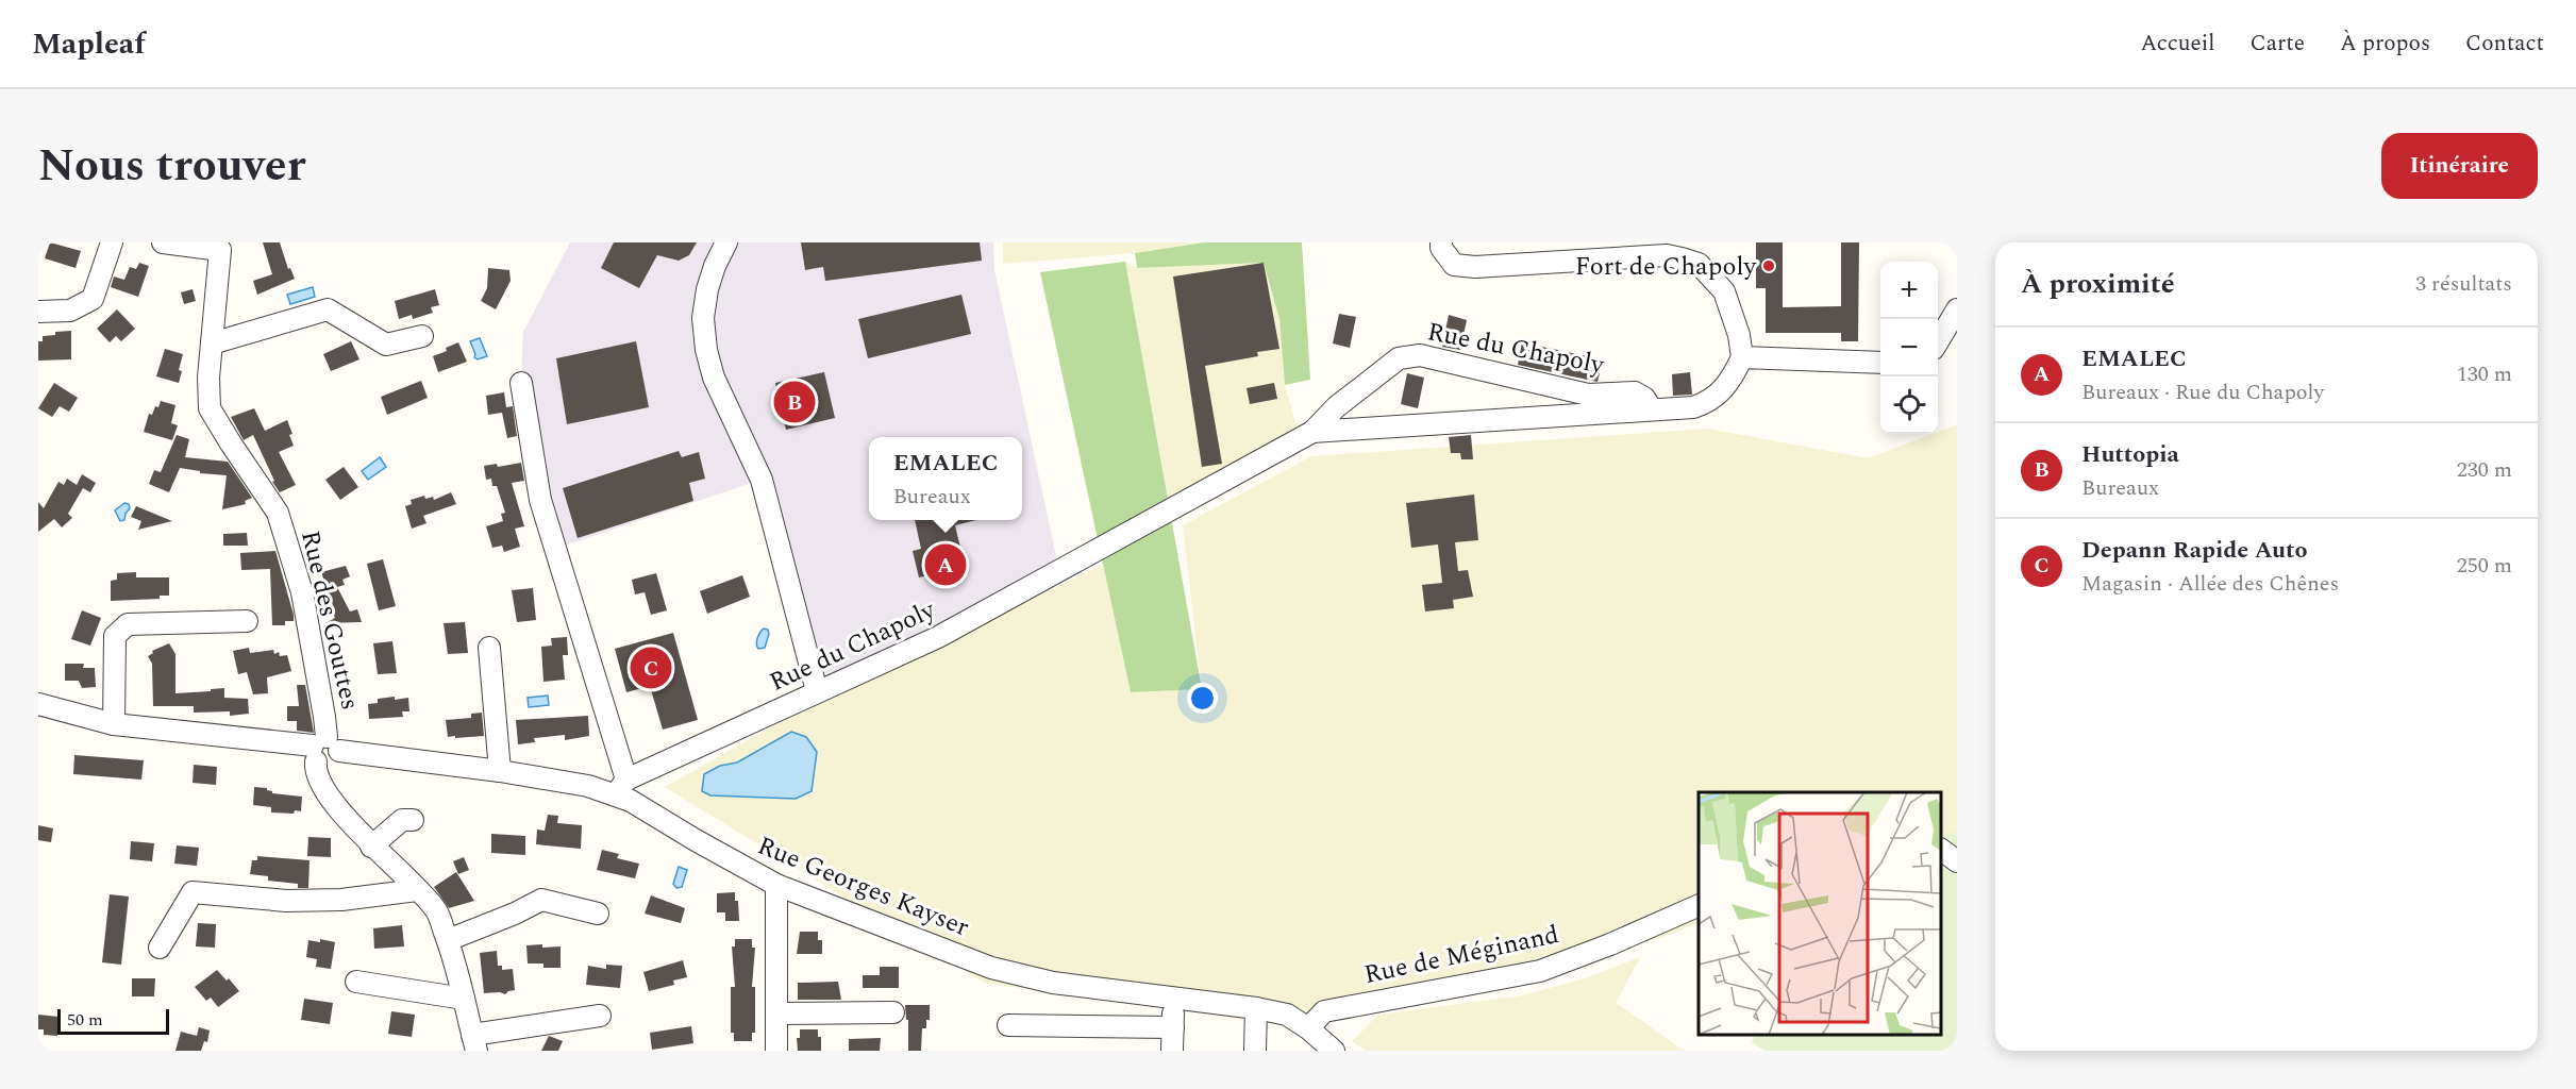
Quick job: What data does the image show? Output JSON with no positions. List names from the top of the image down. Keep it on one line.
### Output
{"streets":{"street":["Rue du Chapoly","Rue des Gouttes","Rue Georges Kayser","Rue de Méginand"]},"crossings":[["Rue du Chapoly","Rue Georges Kayser"],["Rue des Gouttes","Rue Georges Kayser"],["Rue Georges Kayser","Rue de Méginand"]],"places":["Fort de Chapoly"],"scale_bar":"50 m","page":{"header":"Mapleaf","nav":["Accueil","Carte","À propos","Contact"],"title":"Nous trouver","buttons":"Itinéraire","heading":["À proximité","3 résultats"],"map_buttons":["+","−"],"list":[{"mark":"A","name":"EMALEC","note":"Bureaux · Rue du Chapoly","value":"130 m"},{"mark":"B","name":"Huttopia","note":"Bureaux","value":"230 m"},{"mark":"C","name":"Depann Rapide Auto","note":"Magasin · Allée des Chênes","value":"250 m"}],"pins":["B","A","C"],"popup":["EMALEC","Bureaux"],"scale":"50 m"}}
